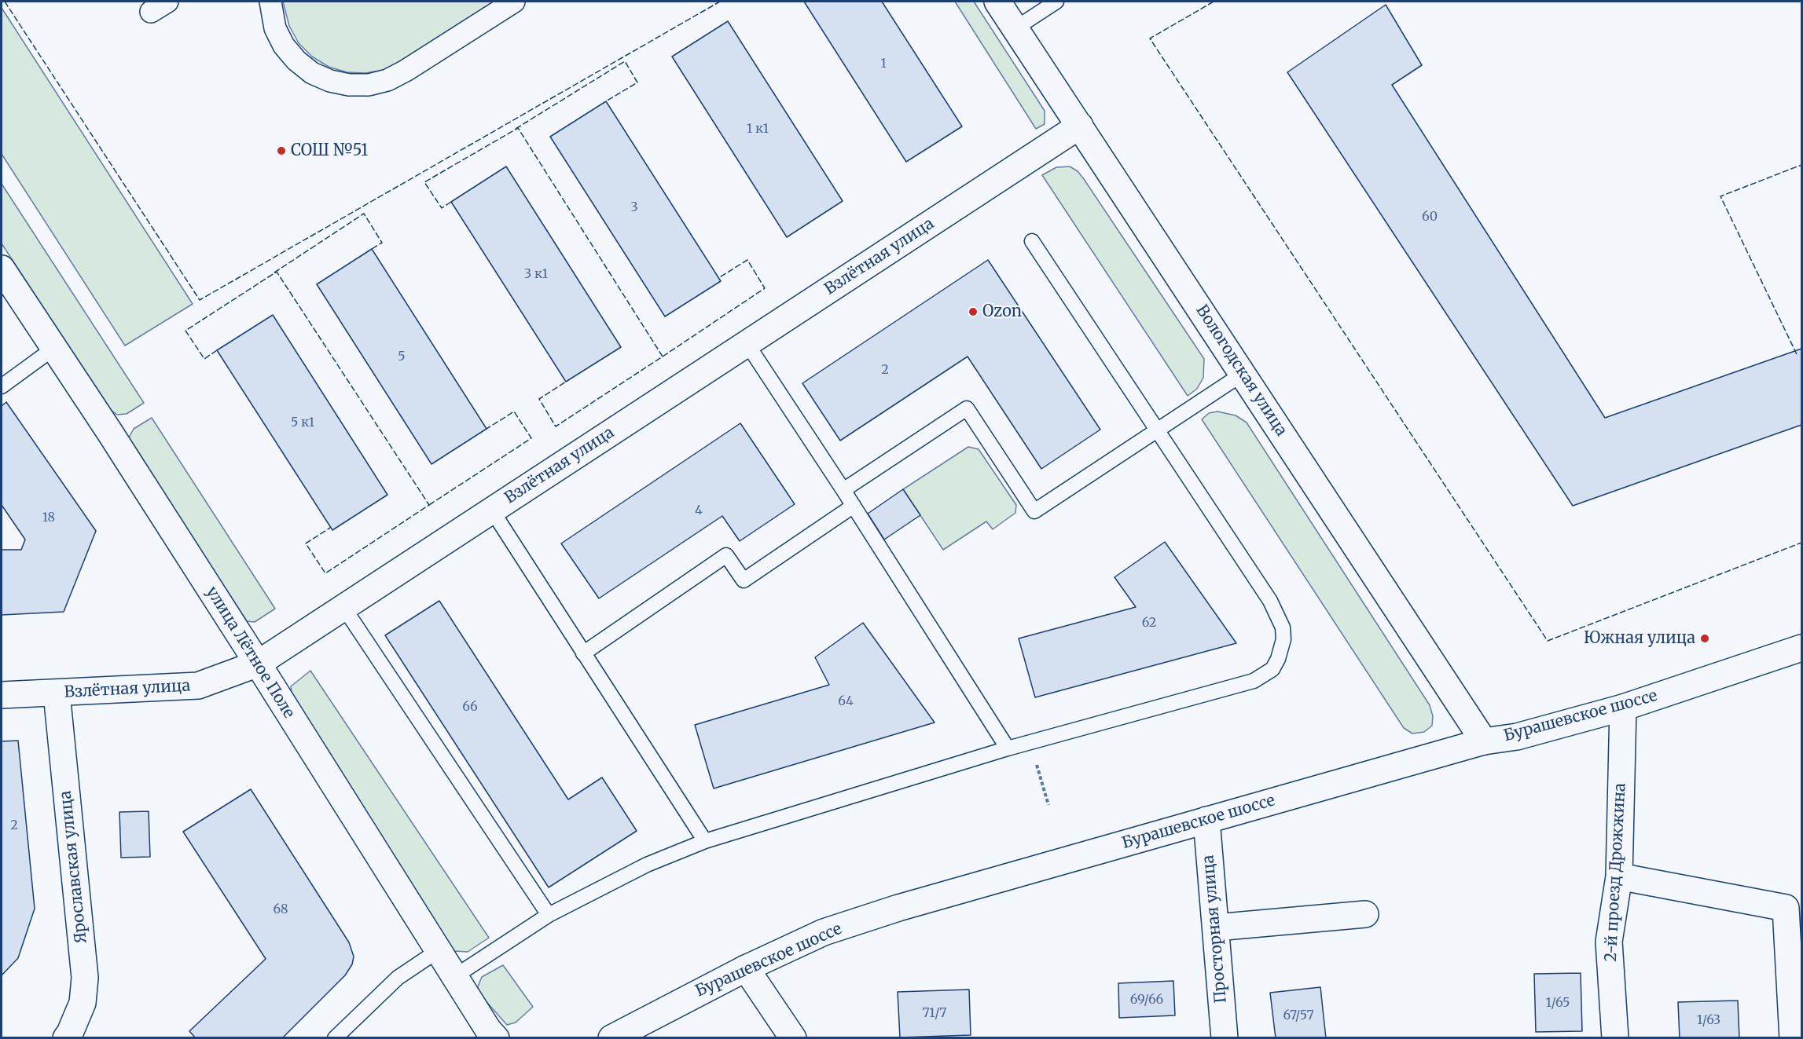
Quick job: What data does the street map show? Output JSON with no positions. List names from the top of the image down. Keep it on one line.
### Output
{"streets":{"street":["Взлётная улица","Вологодская улица","улица Лётное Поле","Бурашевское шоссе","Ярославская улица","2-й проезд Дрожжина","Просторная улица"]},"crossings":[["Взлётная улица","Вологодская улица"],["Взлётная улица","улица Лётное Поле"],["Взлётная улица","Ярославская улица"],["Вологодская улица","Бурашевское шоссе"],["Бурашевское шоссе","2-й проезд Дрожжина"],["Бурашевское шоссе","Просторная улица"]],"places":["СОШ №51","Ozon","Южная улица"],"house_numbers":["1","1 к1","3","60","3 к1","5","2","5 к1","4","18","62","64","66","2","68","69/66","1/65","71/7","67/57","1/63"]}
